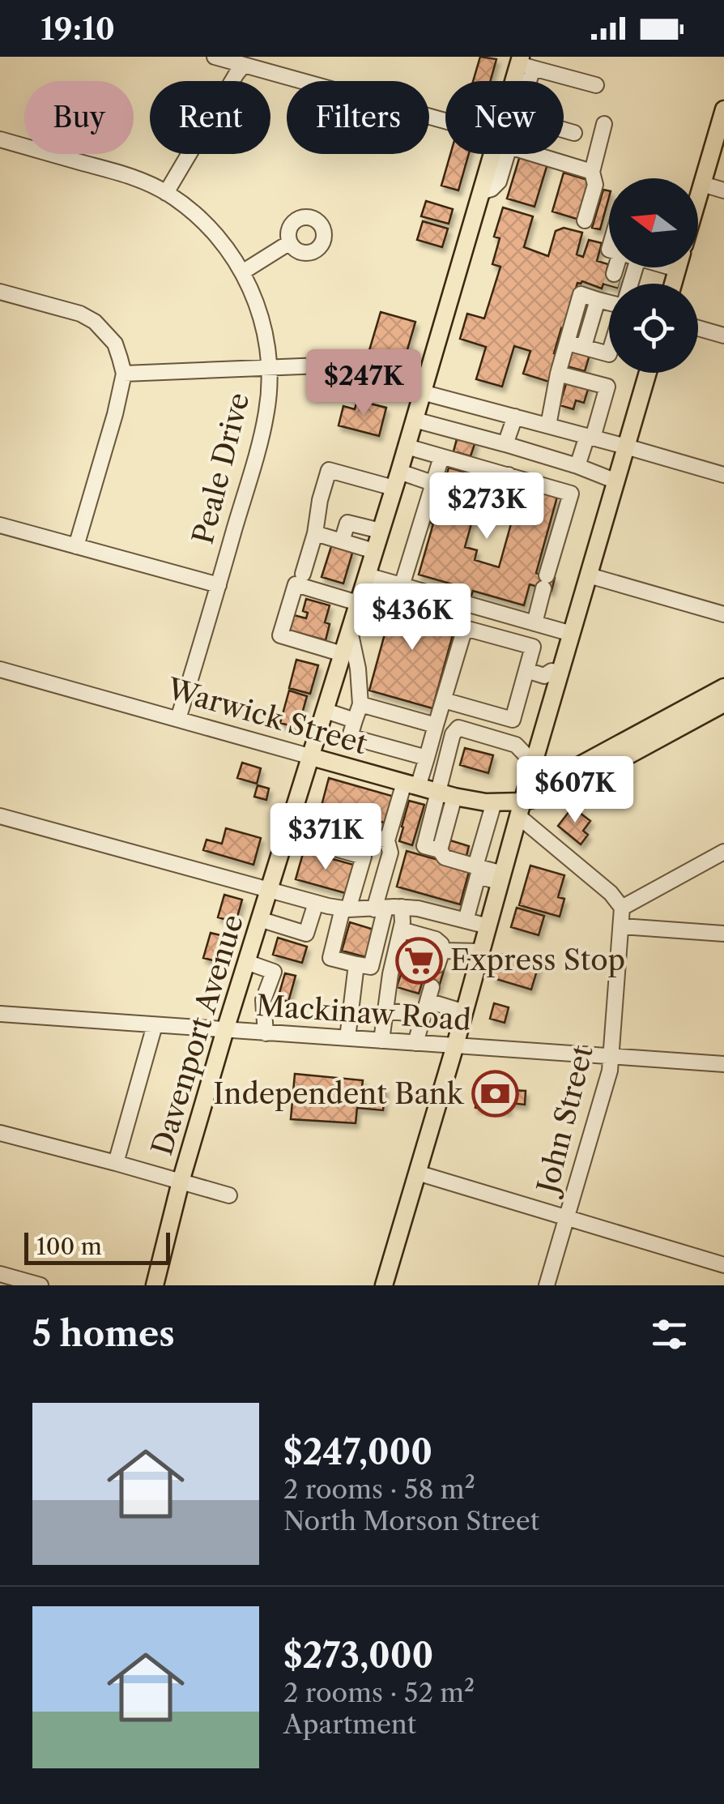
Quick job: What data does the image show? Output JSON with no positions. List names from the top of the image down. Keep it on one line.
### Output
{"streets":{"main road":["Warwick Street","Davenport Avenue"],"street":["Peale Drive","Mackinaw Road","John Street"]},"crossings":[["Peale Drive","Warwick Street"],["Warwick Street","Davenport Avenue"],["Mackinaw Road","Davenport Avenue"],["Mackinaw Road","John Street"]],"places":{"supermarket":["Express Stop"],"bank":["Independent Bank"]},"scale_bar":"100 m","north":"left","page":{"status":"19:10","chip":["Buy","Rent","Filters","New"],"price":["$247K","$273K","$436K","$607K","$371K"],"scale":"100 m","heading":"5 homes","list":[{"name":"$247,000","note":"2 rooms · 58 m² · North Morson Street"},{"name":"$273,000","note":"2 rooms · 52 m² · Apartment"}]}}
